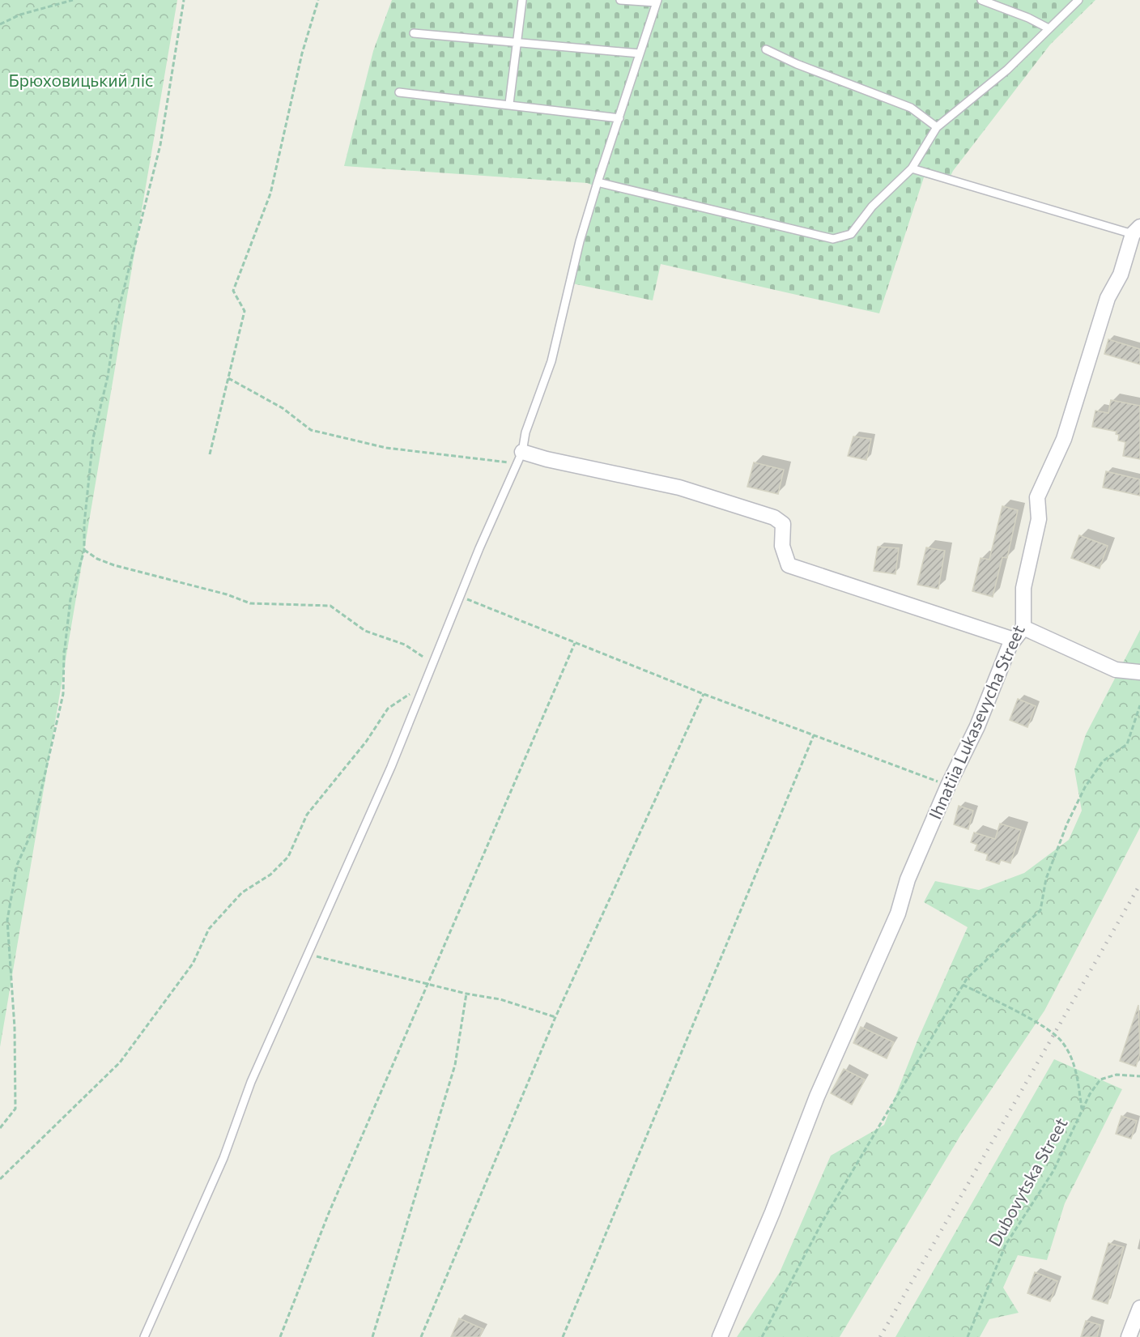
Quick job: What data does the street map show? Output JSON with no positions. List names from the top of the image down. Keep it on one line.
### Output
{"streets":{"street":["Ihnatiia Lukasevycha Street"],"path":["Dubovytska Street"]},"parks":["Брюховицький ліс"]}
